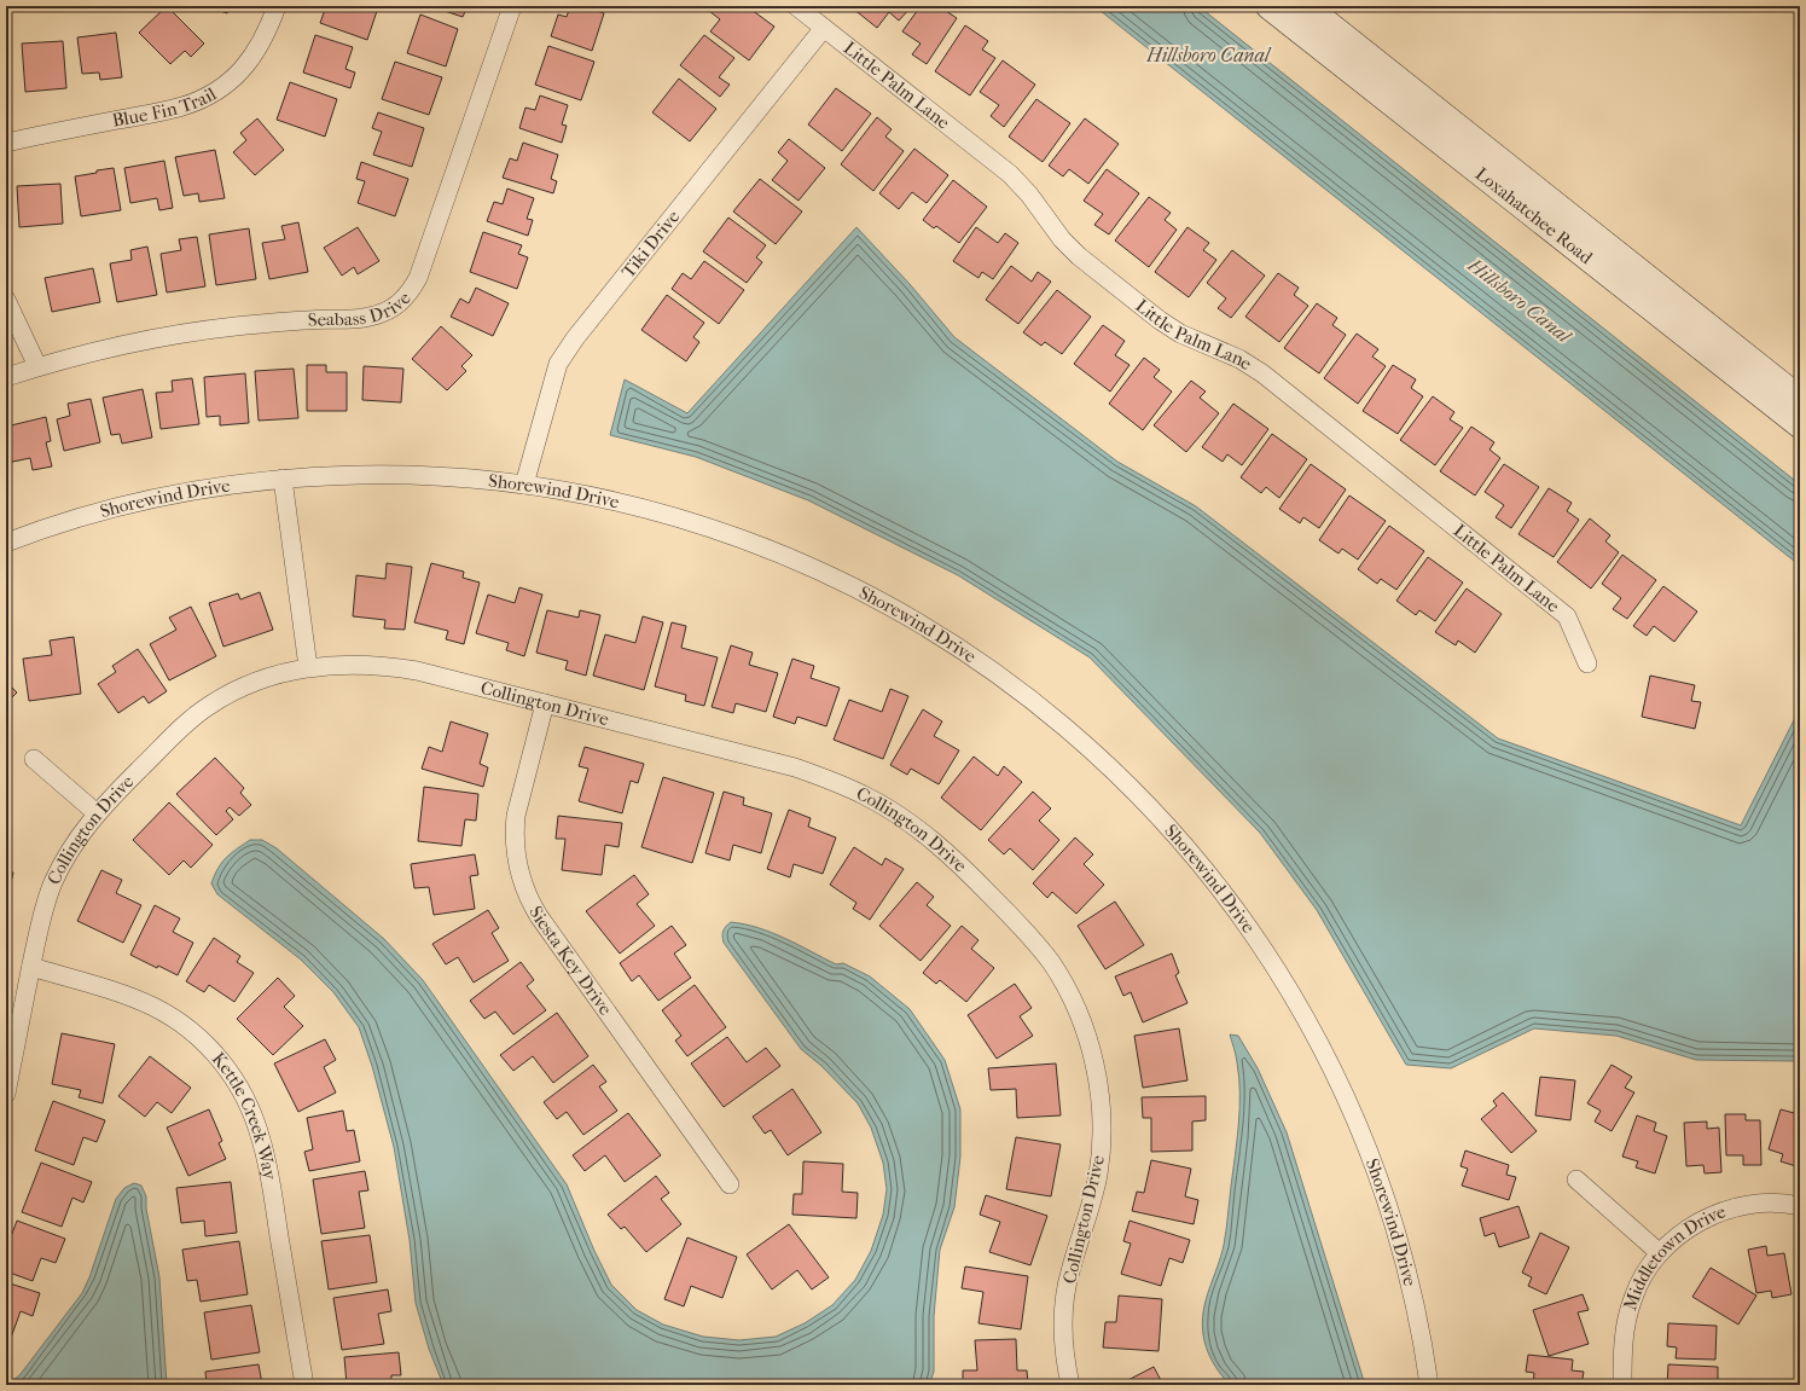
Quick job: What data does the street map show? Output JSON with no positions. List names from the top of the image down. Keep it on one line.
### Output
{"streets":{"main road":["Loxahatchee Road"],"street":["Little Palm Lane","Blue Fin Trail","Tiki Drive","Seabass Drive","Shorewind Drive","Collington Drive","Siesta Key Drive","Kettle Creek Way","Middletown Drive"]},"crossings":[["Little Palm Lane","Tiki Drive"],["Tiki Drive","Shorewind Drive"],["Collington Drive","Siesta Key Drive"],["Collington Drive","Kettle Creek Way"]],"water":["Hillsboro Canal"]}
